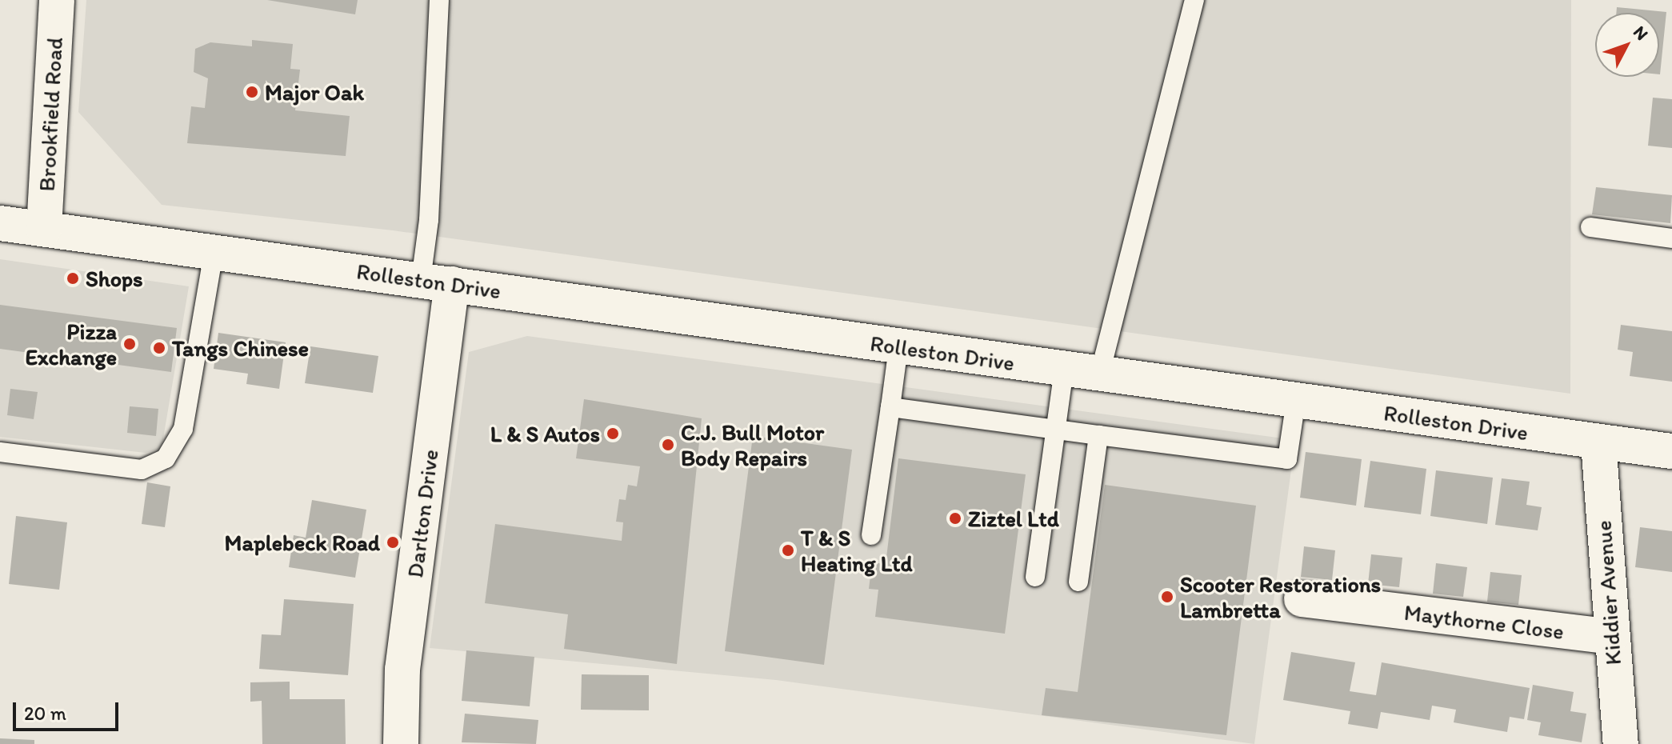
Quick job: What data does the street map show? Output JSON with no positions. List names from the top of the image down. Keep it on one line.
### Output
{"streets":{"street":["Brookfield Road","Rolleston Drive","Darlton Drive","Kiddier Avenue","Maythorne Close"]},"crossings":[["Brookfield Road","Rolleston Drive"],["Rolleston Drive","Darlton Drive"],["Rolleston Drive","Kiddier Avenue"],["Kiddier Avenue","Maythorne Close"]],"places":["Major Oak","Shops","Pizza Exchange","Tangs Chinese","L & S Autos","C.J. Bull Motor Body Repairs","Ziztel Ltd","Maplebeck Road","T & S Heating Ltd","Scooter Restorations Lambretta"],"scale_bar":"20 m","north":"top right"}
